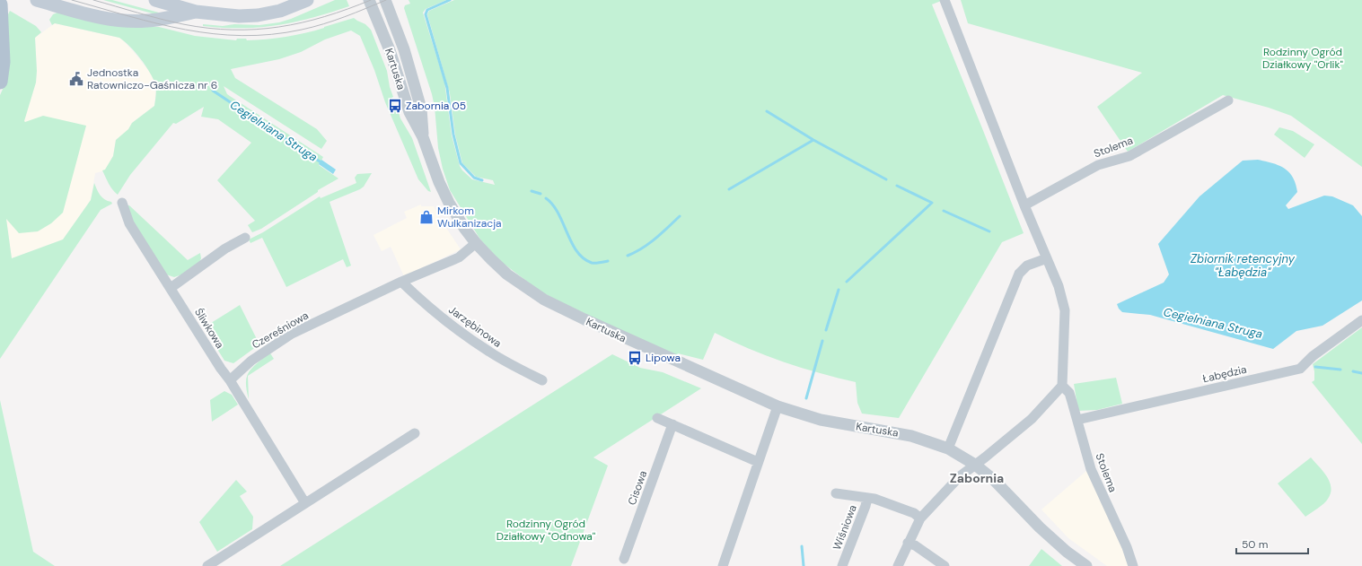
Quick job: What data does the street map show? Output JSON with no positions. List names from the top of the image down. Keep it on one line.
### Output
{"streets":{"street":["Kartuska","Stolema","Jarzębinowa","Śliwkowa","Czereśniowa","Łabędzia","Cisowa","Wiśniowa"]},"crossings":[["Kartuska","Czereśniowa"],["Stolema","Łabędzia"],["Jarzębinowa","Czereśniowa"],["Śliwkowa","Czereśniowa"]],"districts":["Zabornia"],"water":["Cegielniana Struga","Zbiornik retencyjny \"Łabędzia\""],"parks":["Rodzinny Ogród Działkowy \"Orlik\"","Rodzinny Ogród Działkowy \"Odnowa\""],"places":{"public building":["Jednostka Ratowniczo-Gaśnicza nr 6"],"bus stop":["Zabornia 05","Lipowa"],"shop":["Mirkom Wulkanizacja"]},"scale_bar":"50 m"}
